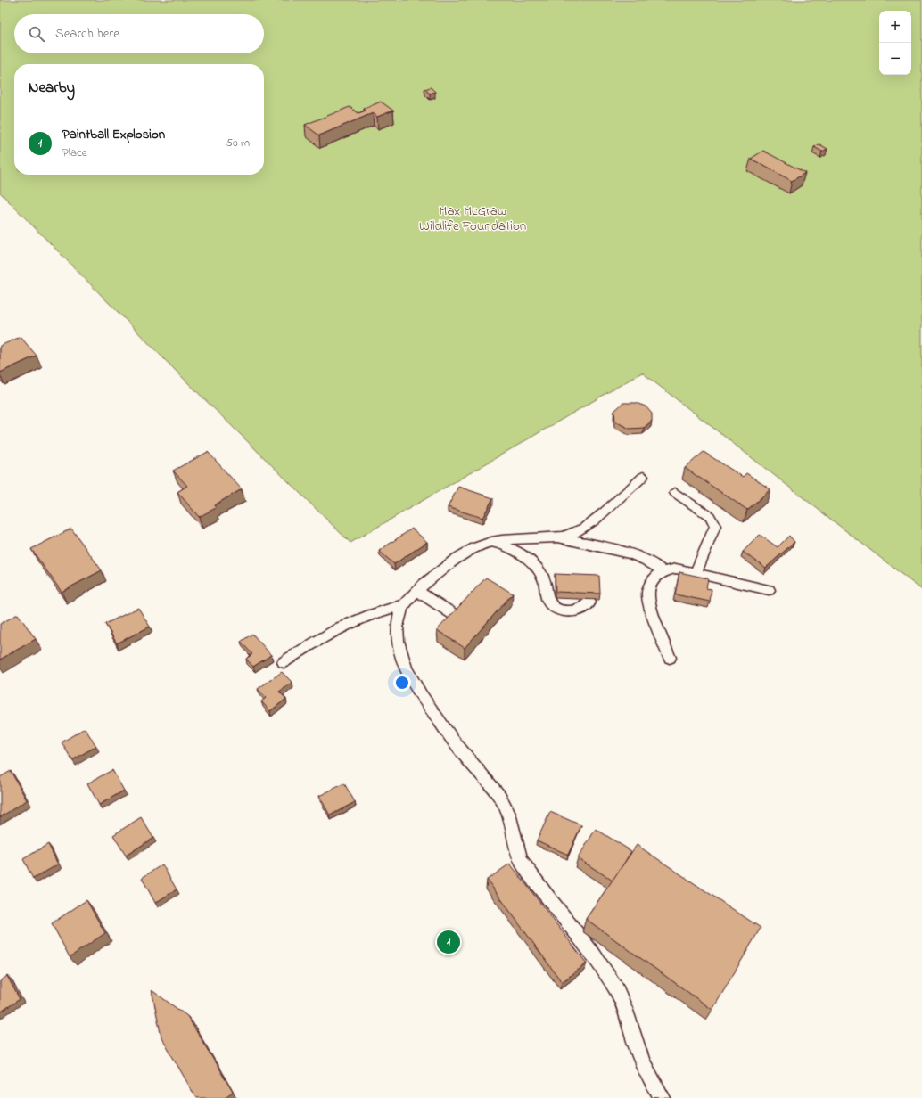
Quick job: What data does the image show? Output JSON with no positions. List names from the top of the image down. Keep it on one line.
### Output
{"parks":["Max McGraw Wildlife Foundation"],"page":{"map_buttons":["+","−"],"search":"Search here","heading":"Nearby","list":[{"mark":"1","name":"Paintball Explosion","note":"Place","value":"50 m"}],"pins":"1"}}
